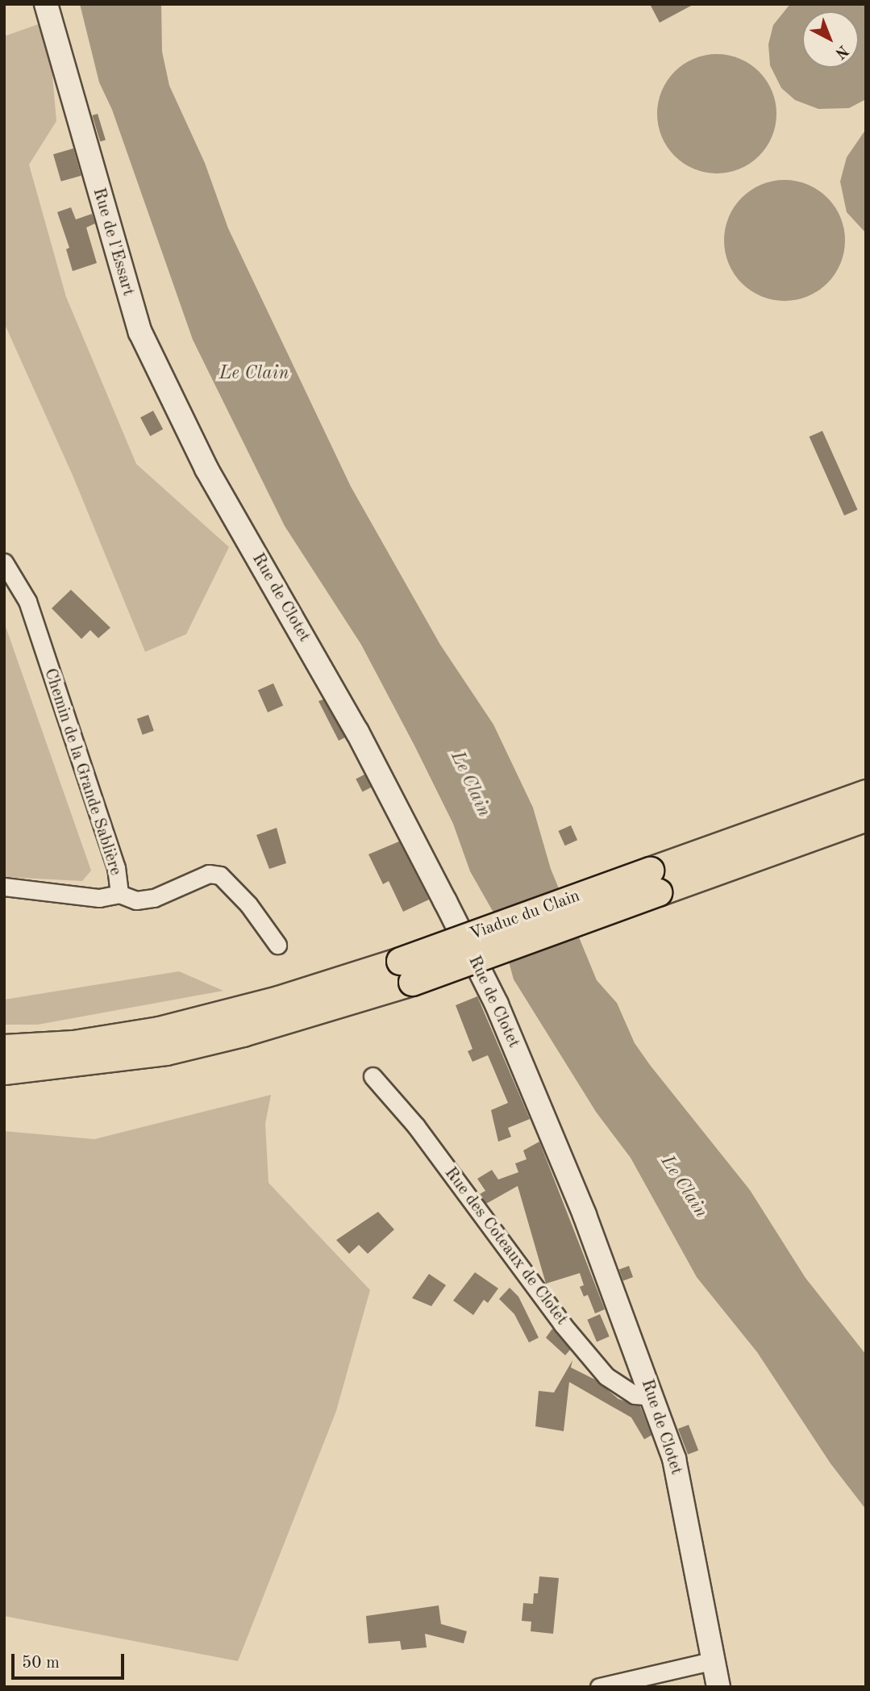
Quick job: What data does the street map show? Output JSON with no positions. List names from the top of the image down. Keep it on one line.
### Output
{"streets":{"highway":["Viaduc du Clain"],"main road":["Rue de l'Essart","Rue de Clotet"],"street":["Chemin de la Grande Sablière","Rue des Coteaux de Clotet"]},"crossings":[["Rue de l'Essart","Rue de Clotet"],["Rue de Clotet","Rue des Coteaux de Clotet"]],"water":["Le Clain"],"scale_bar":"50 m","north":"bottom right"}
